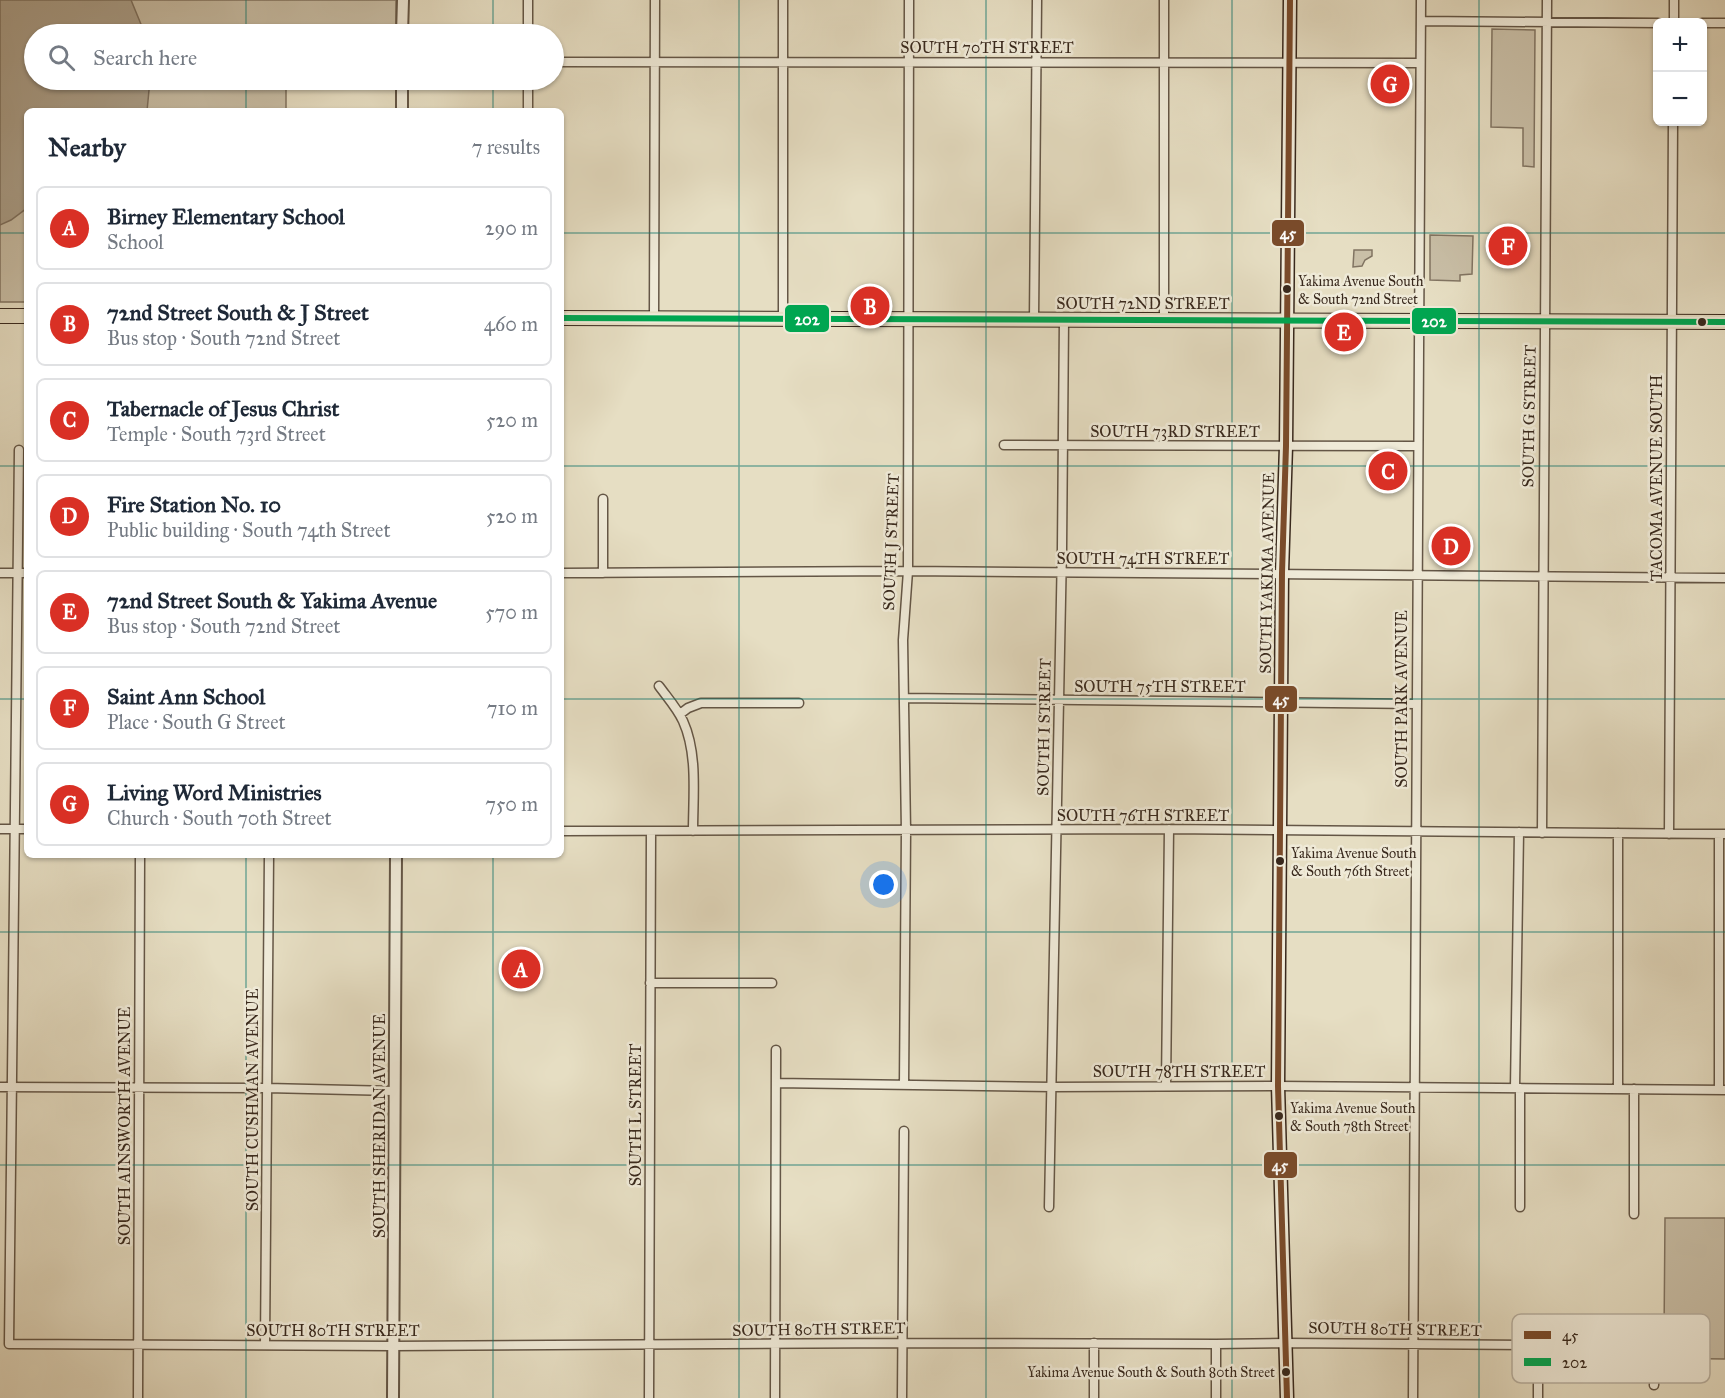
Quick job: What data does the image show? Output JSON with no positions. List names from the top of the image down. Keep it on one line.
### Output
{"streets":{"main road":["SOUTH 72ND STREET","SOUTH YAKIMA AVENUE"],"street":["SOUTH 70TH STREET","SOUTH G STREET","SOUTH 73RD STREET","TACOMA AVENUE SOUTH","SOUTH J STREET","SOUTH 74TH STREET","SOUTH 75TH STREET","SOUTH PARK AVENUE","SOUTH I STREET","SOUTH 76TH STREET","SOUTH 78TH STREET","SOUTH CUSHMAN AVENUE","SOUTH L STREET","SOUTH AINSWORTH AVENUE","SOUTH SHERIDAN AVENUE","SOUTH 80TH STREET"]},"crossings":[["SOUTH 70TH STREET","SOUTH J STREET"],["SOUTH 70TH STREET","SOUTH YAKIMA AVENUE"],["SOUTH 70TH STREET","SOUTH PARK AVENUE"],["SOUTH 72ND STREET","SOUTH G STREET"],["SOUTH 72ND STREET","TACOMA AVENUE SOUTH"],["SOUTH 72ND STREET","SOUTH J STREET"],["SOUTH 72ND STREET","SOUTH YAKIMA AVENUE"],["SOUTH 72ND STREET","SOUTH PARK AVENUE"],["SOUTH 72ND STREET","SOUTH I STREET"],["SOUTH G STREET","SOUTH 74TH STREET"],["SOUTH G STREET","SOUTH 76TH STREET"],["SOUTH 73RD STREET","SOUTH YAKIMA AVENUE"],["SOUTH 73RD STREET","SOUTH PARK AVENUE"],["SOUTH 73RD STREET","SOUTH I STREET"],["TACOMA AVENUE SOUTH","SOUTH 74TH STREET"],["TACOMA AVENUE SOUTH","SOUTH 76TH STREET"],["SOUTH J STREET","SOUTH 74TH STREET"],["SOUTH J STREET","SOUTH 75TH STREET"],["SOUTH J STREET","SOUTH 76TH STREET"],["SOUTH J STREET","SOUTH 78TH STREET"],["SOUTH 74TH STREET","SOUTH YAKIMA AVENUE"],["SOUTH 74TH STREET","SOUTH PARK AVENUE"],["SOUTH 74TH STREET","SOUTH I STREET"],["SOUTH YAKIMA AVENUE","SOUTH 75TH STREET"],["SOUTH YAKIMA AVENUE","SOUTH 76TH STREET"],["SOUTH YAKIMA AVENUE","SOUTH 78TH STREET"],["SOUTH YAKIMA AVENUE","SOUTH 80TH STREET"],["SOUTH 75TH STREET","SOUTH PARK AVENUE"],["SOUTH 75TH STREET","SOUTH I STREET"],["SOUTH PARK AVENUE","SOUTH 76TH STREET"],["SOUTH PARK AVENUE","SOUTH 78TH STREET"],["SOUTH PARK AVENUE","SOUTH 80TH STREET"],["SOUTH I STREET","SOUTH 76TH STREET"],["SOUTH I STREET","SOUTH 78TH STREET"],["SOUTH 76TH STREET","SOUTH L STREET"],["SOUTH CUSHMAN AVENUE","SOUTH 80TH STREET"],["SOUTH L STREET","SOUTH 80TH STREET"],["SOUTH AINSWORTH AVENUE","SOUTH 80TH STREET"],["SOUTH SHERIDAN AVENUE","SOUTH 80TH STREET"]],"places":["Yakima Avenue South & South 72nd Street","Yakima Avenue South & South 76th Street","Yakima Avenue South & South 78th Street","Yakima Avenue South & South 80th Street"],"lines":["transit line 45","transit line 202"],"legend":["45","202"],"page":{"map_buttons":["+","−"],"search":"Search here","pins":["G","F","B","E","C","D","A"],"heading":["Nearby","7 results"],"list":[{"mark":"A","name":"Birney Elementary School","note":"School","value":"290 m"},{"mark":"B","name":"72nd Street South & J Street","note":"Bus stop · South 72nd Street","value":"460 m"},{"mark":"C","name":"Tabernacle of Jesus Christ","note":"Temple · South 73rd Street","value":"520 m"},{"mark":"D","name":"Fire Station No. 10","note":"Public building · South 74th Street","value":"520 m"},{"mark":"E","name":"72nd Street South & Yakima Avenue","note":"Bus stop · South 72nd Street","value":"570 m"},{"mark":"F","name":"Saint Ann School","note":"Place · South G Street","value":"710 m"},{"mark":"G","name":"Living Word Ministries","note":"Church · South 70th Street","value":"750 m"}]}}
